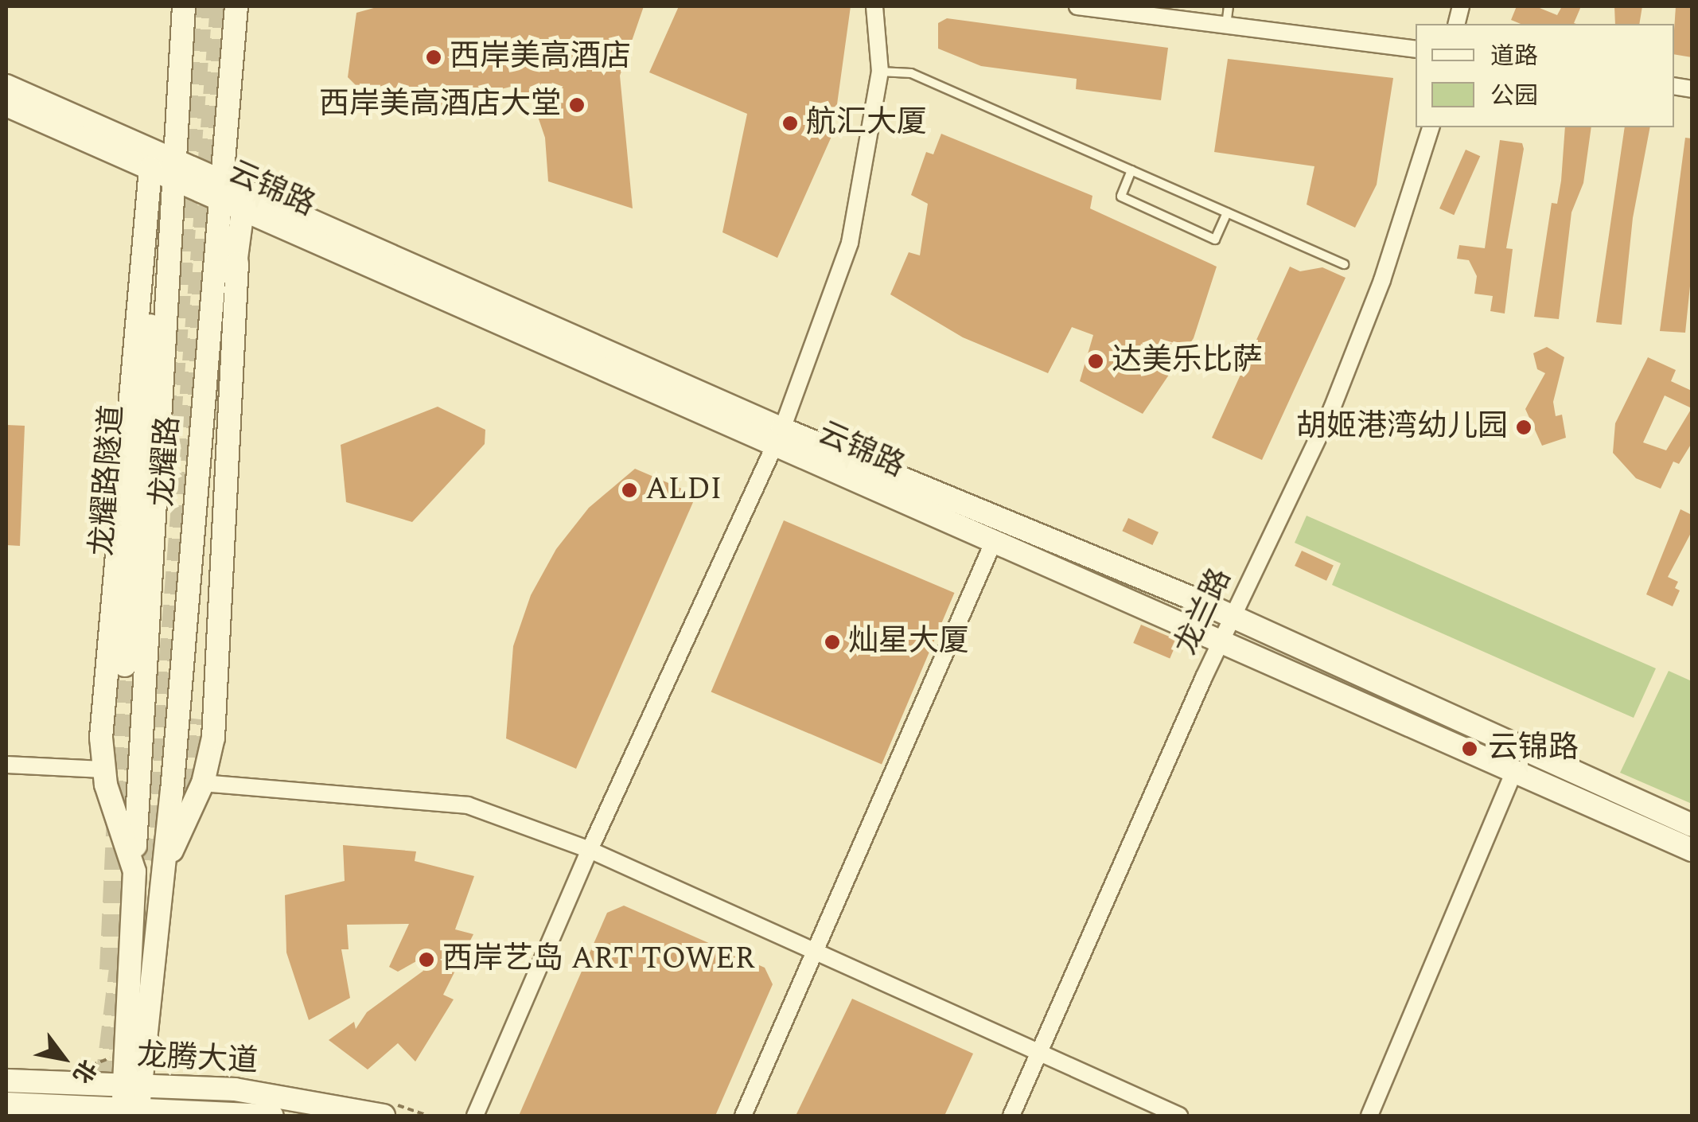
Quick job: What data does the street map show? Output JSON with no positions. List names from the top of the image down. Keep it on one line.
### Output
{"streets":{"main road":["云锦路","龙耀路","龙耀路隧道","龙腾大道"],"street":["龙兰路"]},"crossings":[["云锦路","龙耀路"],["云锦路","龙兰路"],["龙耀路","龙耀路隧道"],["龙耀路","龙腾大道"]],"places":["西岸美高酒店","西岸美高酒店大堂","航汇大厦","达美乐比萨","胡姬港湾幼儿园","ALDI","灿星大厦","云锦路","西岸艺岛 ART TOWER"],"legend":["道路","公园"],"north":"bottom right"}
